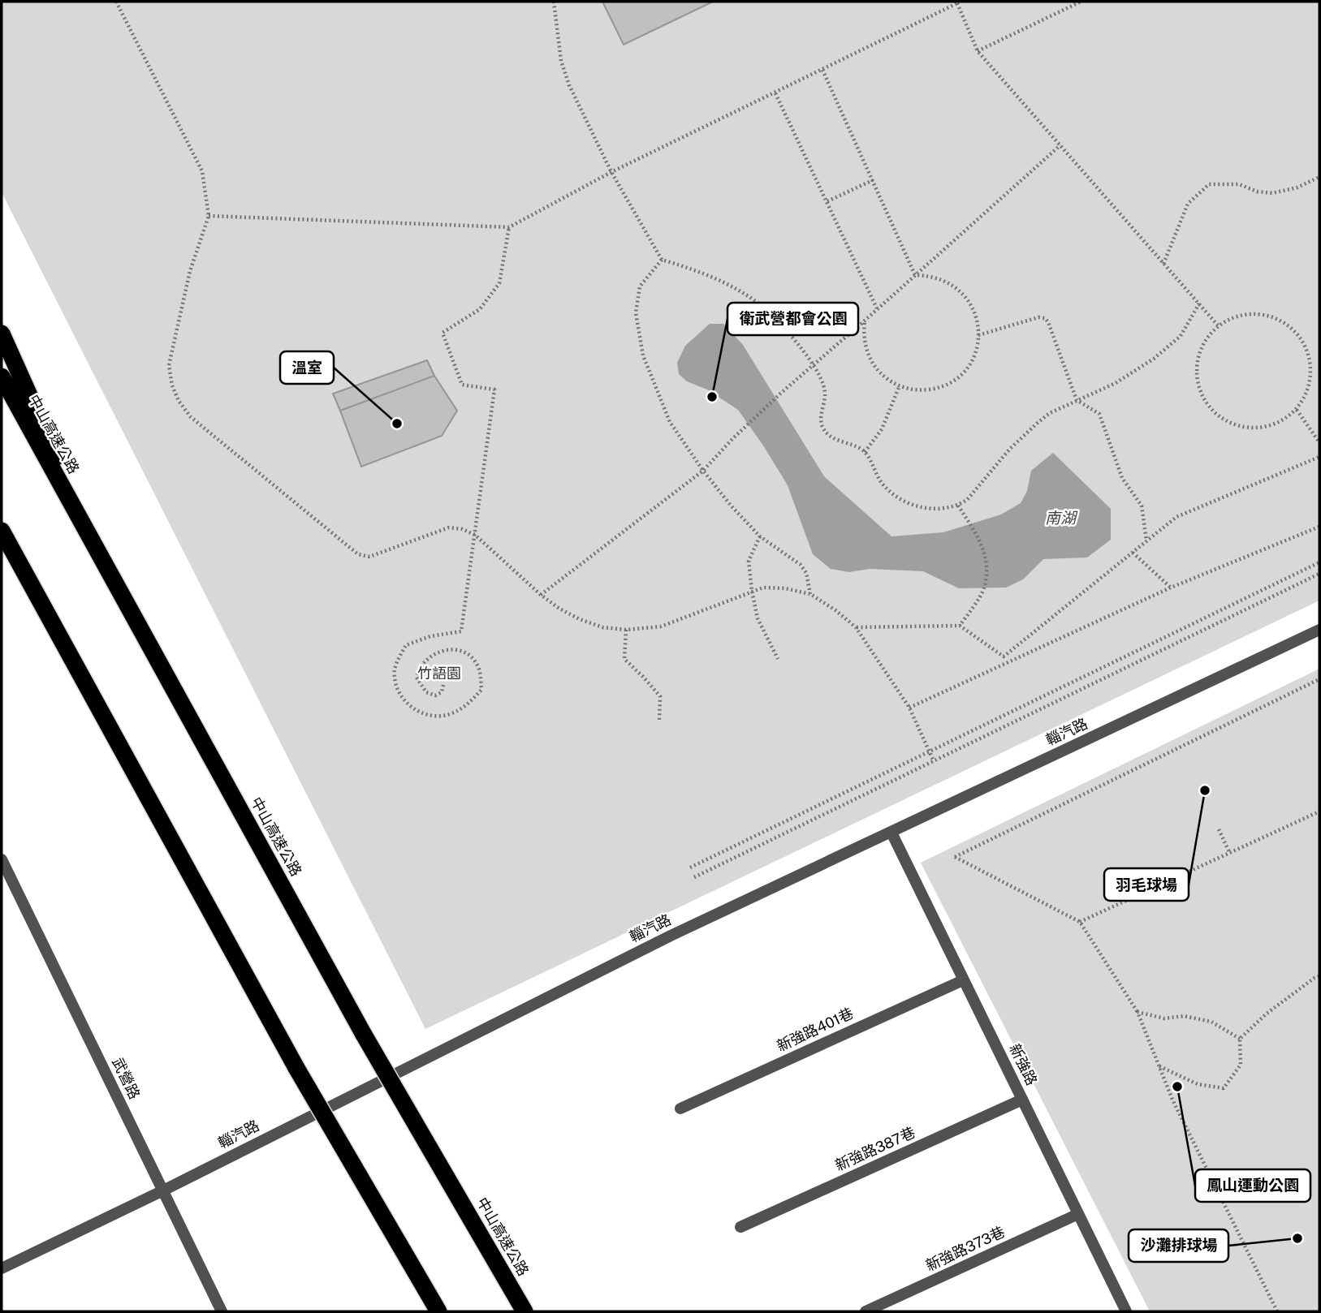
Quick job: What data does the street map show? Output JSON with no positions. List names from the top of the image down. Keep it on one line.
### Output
{"streets":{"highway":["中山高速公路"],"street":["輜汽路","新強路401巷","新強路","武營路","新強路387巷","新強路373巷"]},"crossings":[["輜汽路","新強路"],["輜汽路","武營路"],["新強路401巷","新強路"],["新強路","新強路387巷"],["新強路","新強路373巷"]],"water":["南湖"],"parks":["竹語園"],"places":["衛武營都會公園","溫室","羽毛球場","鳳山運動公園","沙灘排球場"]}
